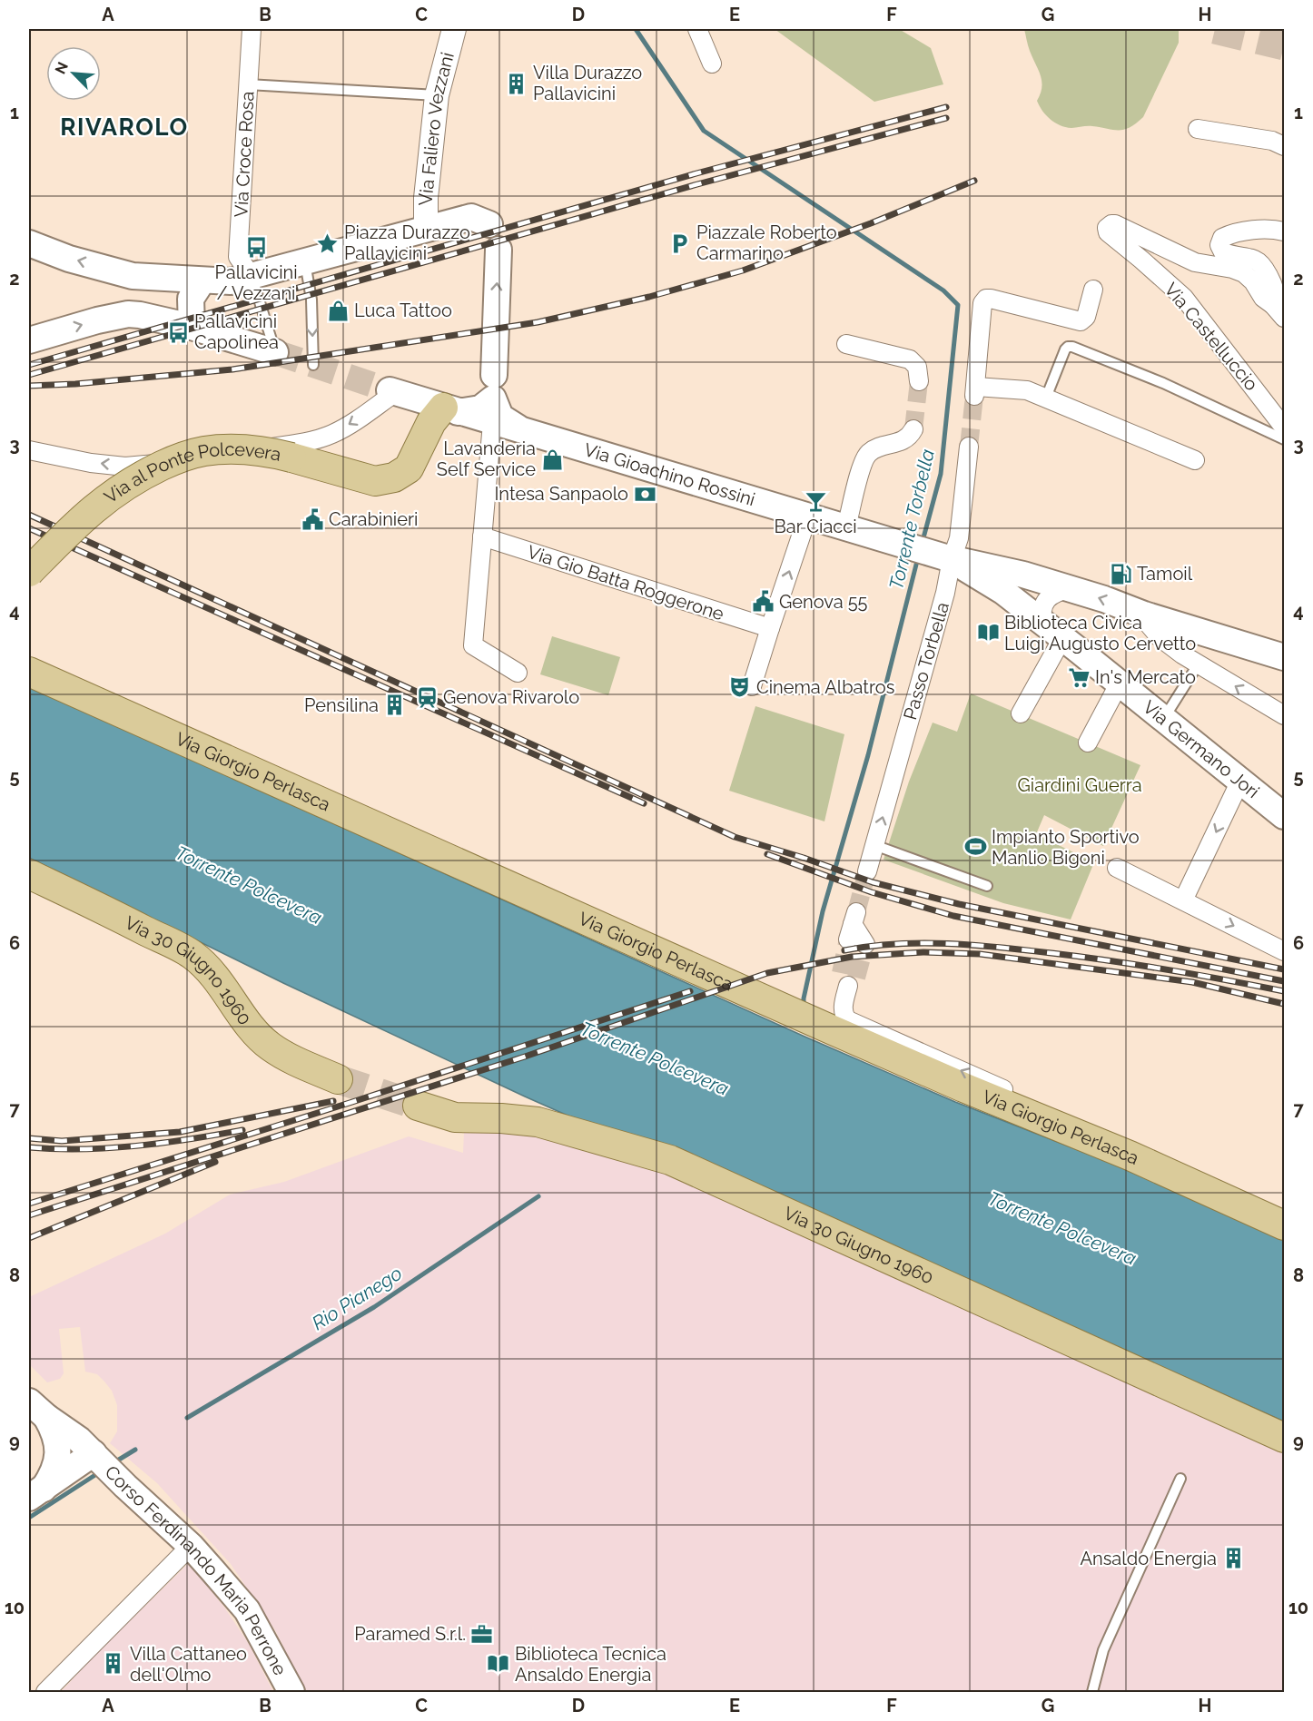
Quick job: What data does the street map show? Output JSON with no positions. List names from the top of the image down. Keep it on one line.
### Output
{"streets":{"main road":["Via Gioachino Rossini","Via al Ponte Polcevera","Via Germano Jori","Via Giorgio Perlasca","Via 30 Giugno 1960","Corso Ferdinando Maria Perrone"],"street":["Via Faliero Vezzani","Via Croce Rosa","Via Castelluccio","Via Gio Batta Roggerone","Passo Torbella"]},"crossings":[["Via Gioachino Rossini","Passo Torbella"],["Via Gioachino Rossini","Via Germano Jori"],["Passo Torbella","Via Germano Jori"]],"districts":["RIVAROLO"],"water":["Torrente Torbella","Torrente Polcevera","Rio Pianego"],"parks":["Giardini Guerra"],"places":{"building":["Villa Durazzo Pallavicini","Pensilina","Ansaldo Energia","Villa Cattaneo dell'Olmo"],"place":["Piazza Durazzo Pallavicini"],"parking":["Piazzale Roberto Carmarino"],"bus stop":["Pallavicini / Vezzani","Pallavicini Capolinea"],"shop":["Luca Tattoo","Lavanderia Self Service"],"bank":["Intesa Sanpaolo"],"bar":["Bar Ciacci"],"public building":["Carabinieri","Genova 55"],"fuel station":["Tamoil"],"library":["Biblioteca Civica Luigi Augusto Cervetto","Biblioteca Tecnica Ansaldo Energia"],"supermarket":["In's Mercato"],"theatre":["Cinema Albatros"],"station":["Genova Rivarolo"],"sports":["Impianto Sportivo Manlio Bigoni"],"office":["Paramed S.r.l."]},"north":"top left","grid":{"columns":["A","B","C","D","E","F","G","H"],"rows":["1","2","3","4","5","6","7","8","9","10"]}}
